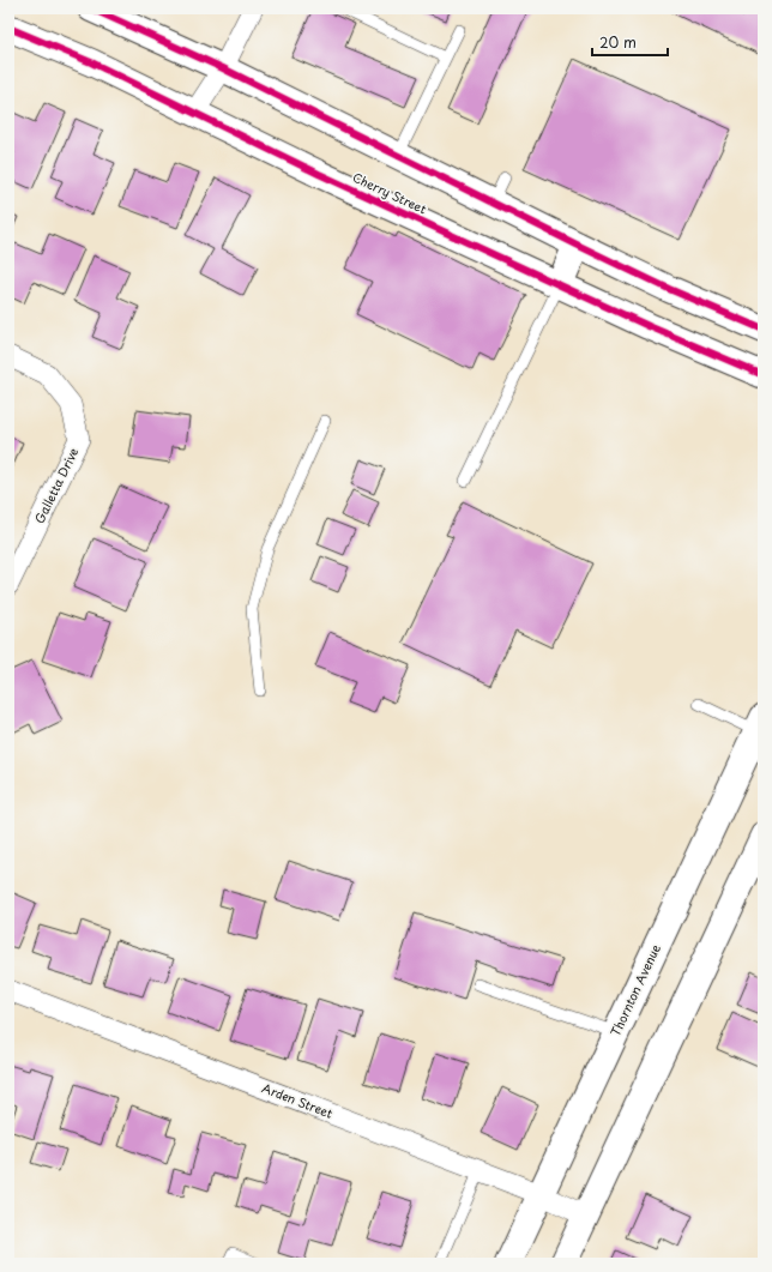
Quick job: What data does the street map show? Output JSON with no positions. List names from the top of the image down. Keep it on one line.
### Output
{"streets":{"street":["Cherry Street","Galletta Drive","Thornton Avenue","Arden Street"]},"crossings":[["Thornton Avenue","Arden Street"]],"scale_bar":"20 m"}
